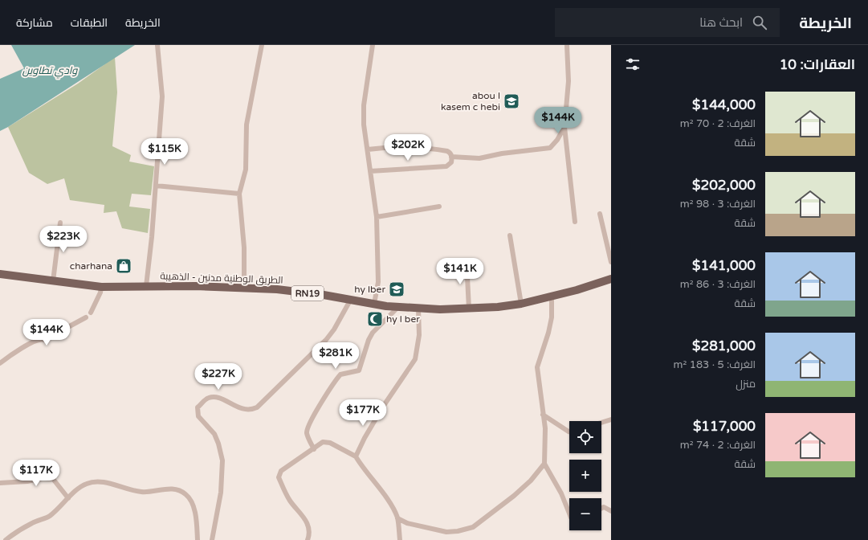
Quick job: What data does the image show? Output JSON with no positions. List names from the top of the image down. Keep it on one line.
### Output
{"streets":{"main road":["الطريق الوطنية مدنين - الذهيبة","RN19"]},"water":["وادي تطاوين"],"places":{"school or university":["abou l kasem c hebi","hy lber"],"shop":["charhana"],"mosque":["hy l ber"]},"page":{"header":"الخريطة","search":"ابحث هنا","nav":["الخريطة","الطبقات","مشاركة"],"heading":"العقارات: 10","list":[{"name":"$144,000","note":"الغرف: 2 · 70 m² · شقة"},{"name":"$202,000","note":"الغرف: 3 · 98 m² · شقة"},{"name":"$141,000","note":"الغرف: 3 · 86 m² · شقة"},{"name":"$281,000","note":"الغرف: 5 · 183 m² · منزل"},{"name":"$117,000","note":"الغرف: 2 · 74 m² · شقة"}],"price":["$144K","$202K","$115K","$223K","$141K","$144K","$281K","$227K","$177K","$117K"],"map_buttons":["+","−"]}}
